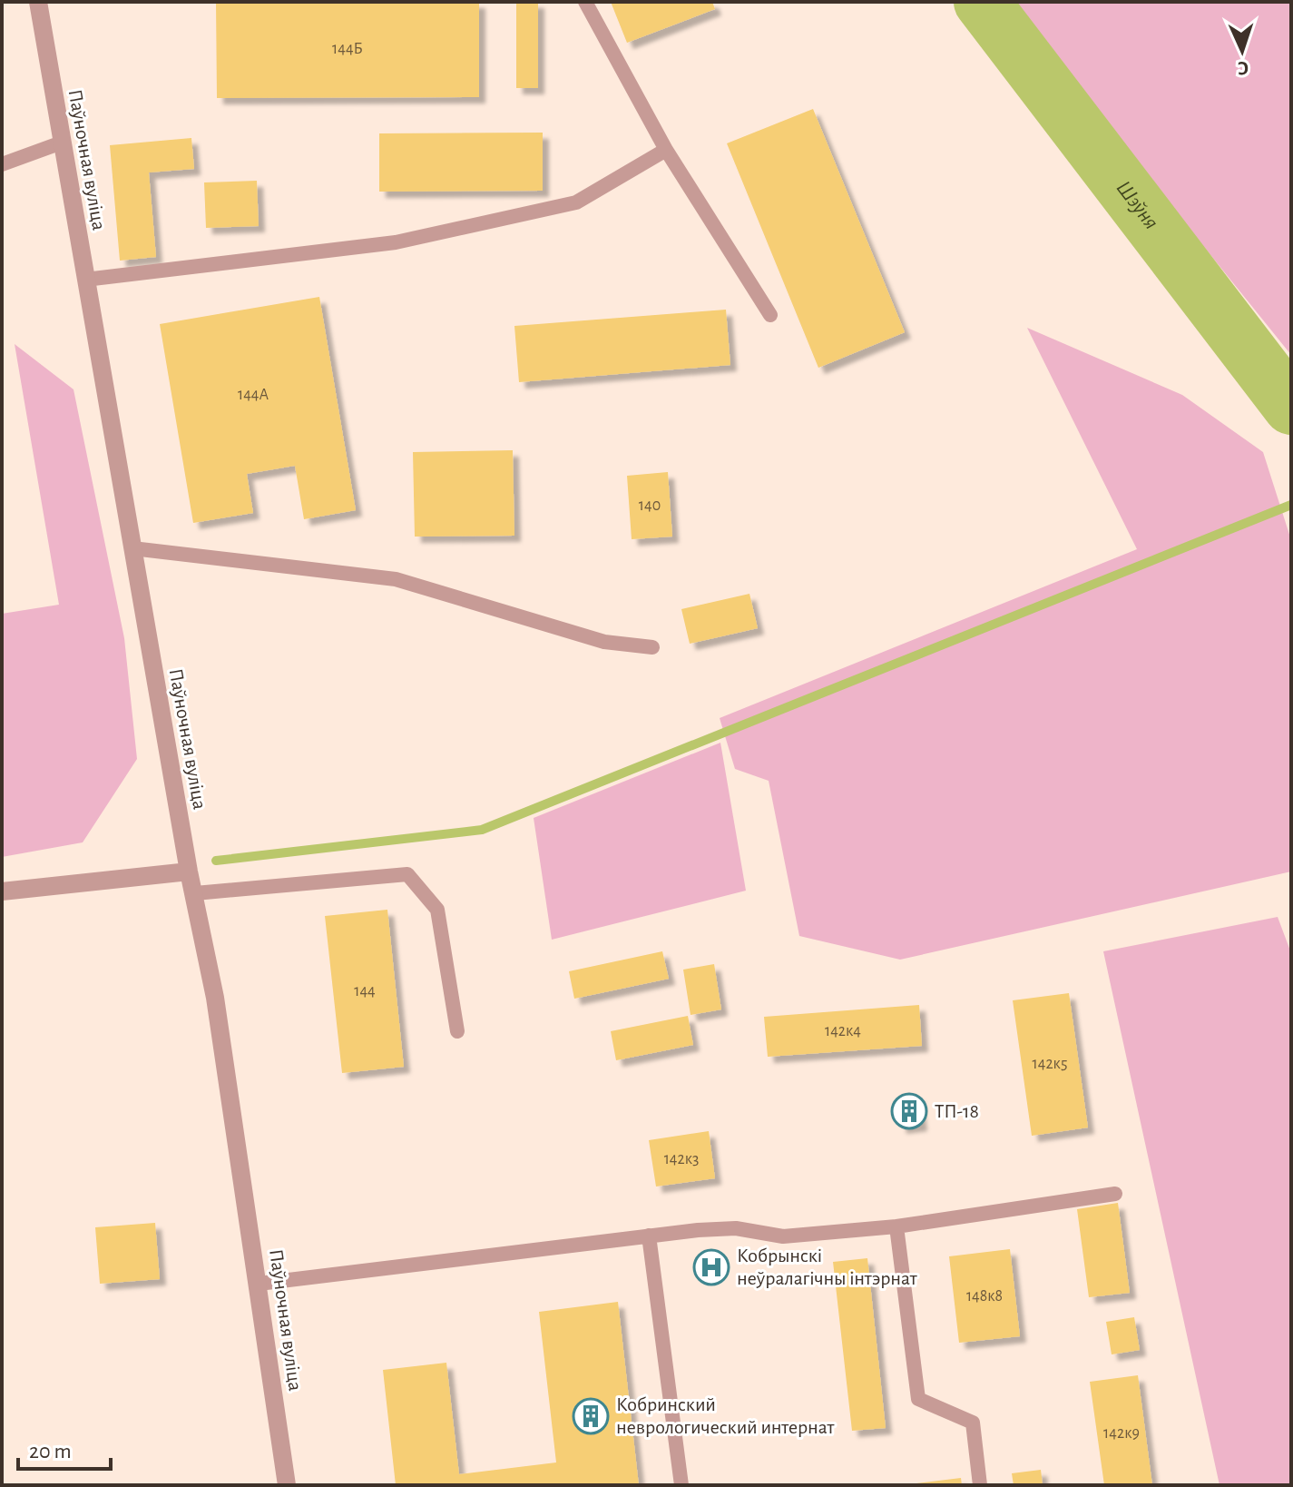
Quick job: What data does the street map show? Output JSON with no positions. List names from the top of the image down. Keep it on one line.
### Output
{"streets":{"street":["Паўночная вуліца"]},"water":["Шэўня"],"places":{"building":["ТП-18","Кобринский неврологический интернат"],"hospital":["Кобрынскі неўралагічны інтэрнат"]},"house_numbers":["144Б","144А","140","144","142к4","142к5","142к3","148к8","142к9"],"scale_bar":"20 m","north":"bottom"}
